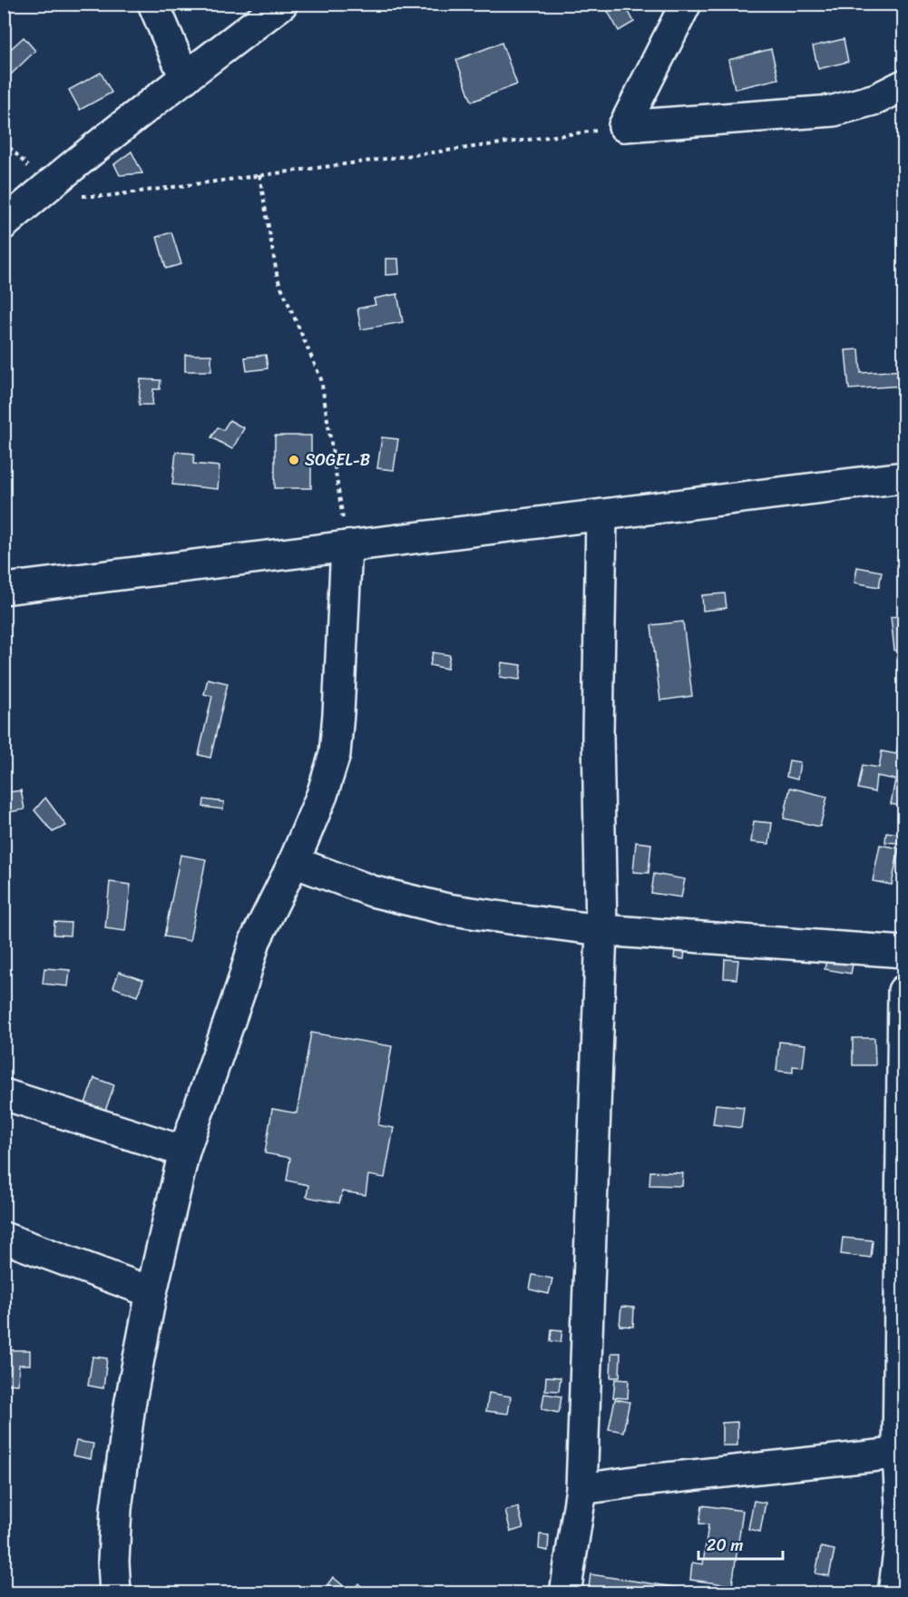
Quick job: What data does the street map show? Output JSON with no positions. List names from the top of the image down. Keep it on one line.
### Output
{"places":["SOGEL-B"],"scale_bar":"20 m"}
